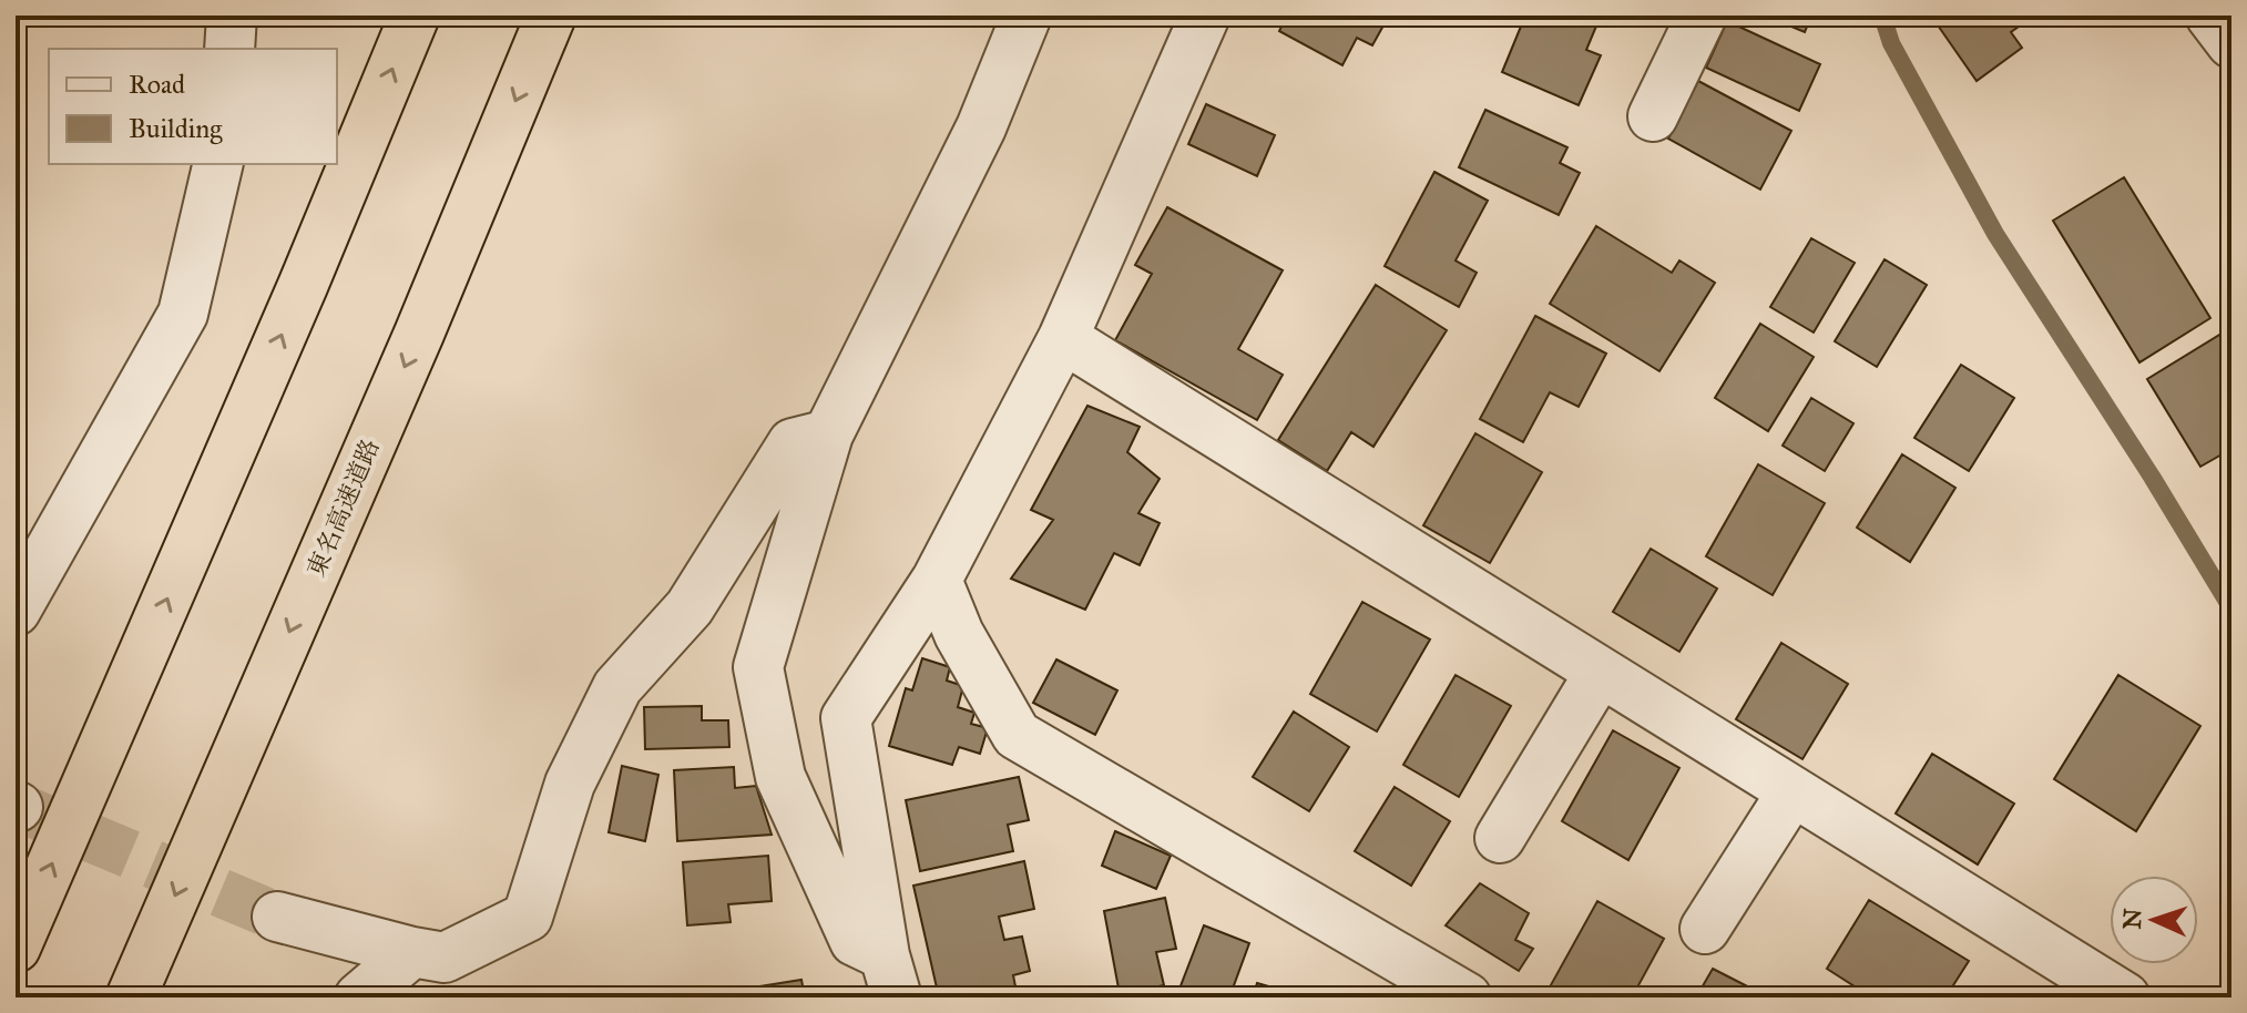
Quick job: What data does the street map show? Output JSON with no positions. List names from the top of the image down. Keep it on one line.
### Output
{"streets":{"highway":["東名高速道路"]},"legend":["Road","Building"],"north":"left"}
